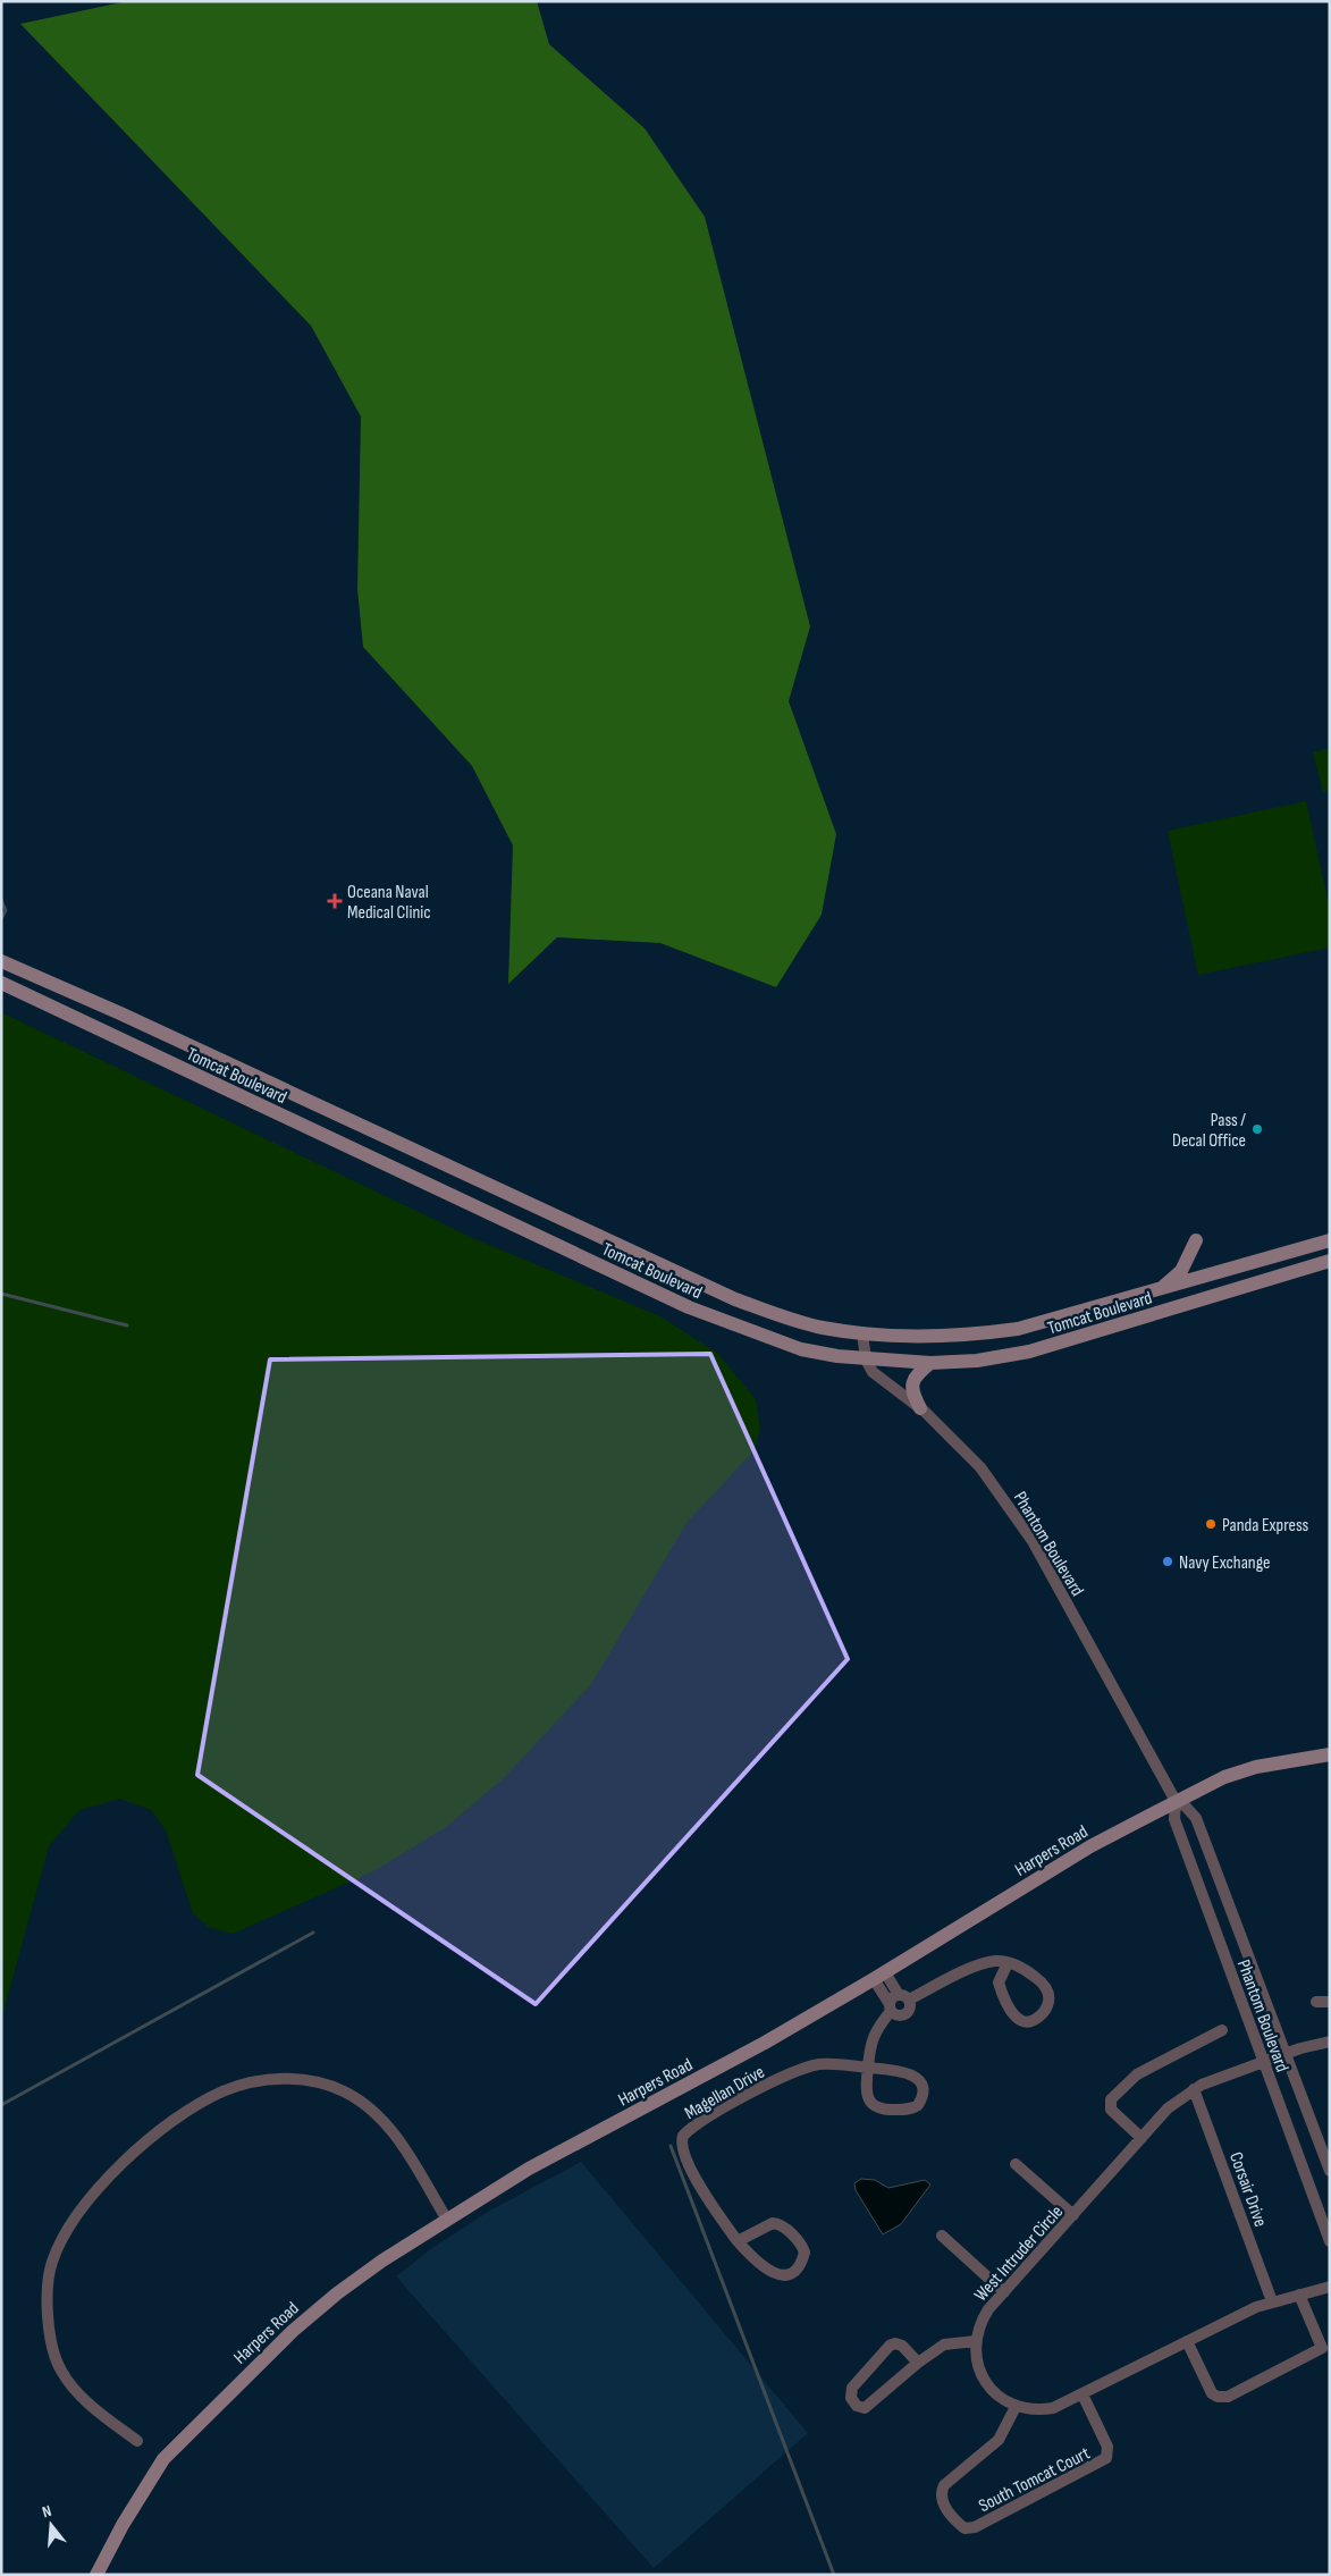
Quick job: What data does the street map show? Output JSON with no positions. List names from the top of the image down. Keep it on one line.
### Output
{"streets":{"main road":["Tomcat Boulevard","Harpers Road"],"street":["Phantom Boulevard","Magellan Drive","Corsair Drive","West Intruder Circle","South Tomcat Court"]},"crossings":[["Tomcat Boulevard","Phantom Boulevard"],["Phantom Boulevard","Harpers Road"],["Phantom Boulevard","West Intruder Circle"],["Corsair Drive","West Intruder Circle"],["West Intruder Circle","South Tomcat Court"]],"places":{"health":["Oceana Naval Medical Clinic"],"other":["Pass / Decal Office","Panda Express","Navy Exchange"]},"north":"top"}
